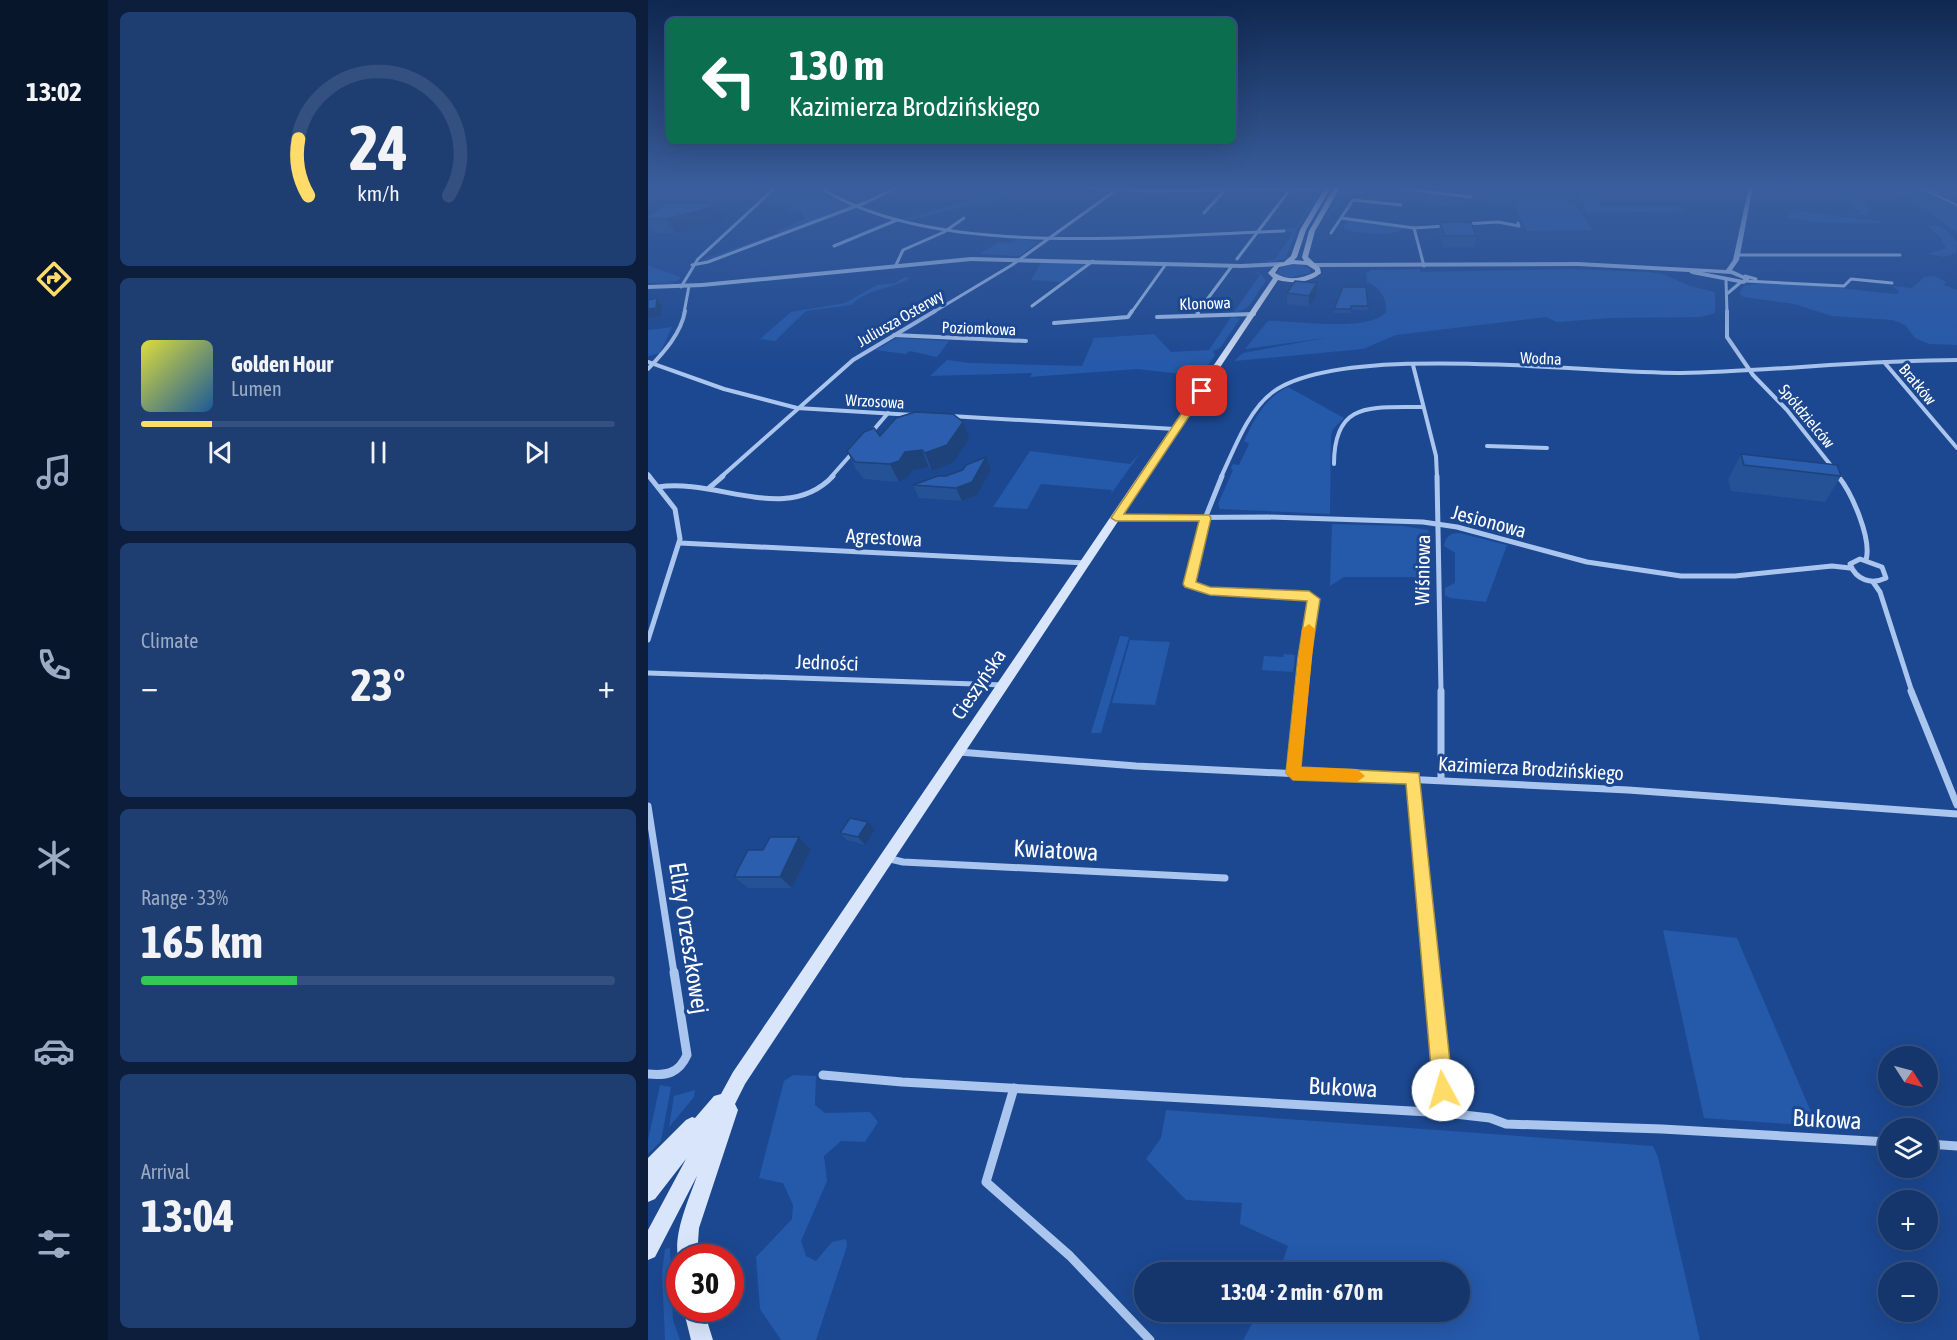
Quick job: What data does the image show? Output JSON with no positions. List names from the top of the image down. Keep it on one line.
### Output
{"streets":{"main road":["Cieszyńska"],"street":["Klonowa","Juliusza Osterwy","Poziomkowa","Wodna","Bratków","Wrzosowa","Spółdzielców","Jesionowa","Agrestowa","Wiśniowa","Jedności","Kazimierza Brodzińskiego","Kwiatowa","Elizy Orzeszkowej","Bukowa"]},"crossings":[["Klonowa","Cieszyńska"],["Juliusza Osterwy","Poziomkowa"],["Juliusza Osterwy","Wrzosowa"],["Wodna","Bratków"],["Wodna","Spółdzielców"],["Wodna","Jesionowa"],["Wodna","Wiśniowa"],["Wodna","Kazimierza Brodzińskiego"],["Jesionowa","Wiśniowa"],["Jesionowa","Cieszyńska"],["Agrestowa","Cieszyńska"],["Wiśniowa","Kazimierza Brodzińskiego"],["Jedności","Cieszyńska"],["Cieszyńska","Kazimierza Brodzińskiego"],["Cieszyńska","Kwiatowa"]],"north":"bottom right","page":{"tabs":"13:02","turn":["130 m","Kazimierza Brodzińskiego"],"song":["Golden Hour","Lumen"],"tile":["Climate",["Range · 33%","165 km"],["Arrival","13:04"]],"heat":["−","23°","+"],"map_buttons":["+","−"],"limit":"30","trip":"13:04 · 2 min · 670 m","gauge":["24","km/h"]}}
